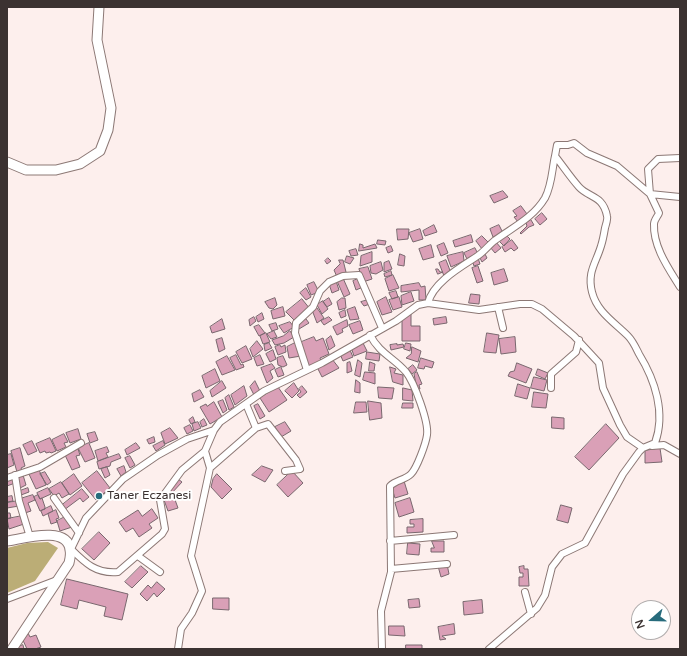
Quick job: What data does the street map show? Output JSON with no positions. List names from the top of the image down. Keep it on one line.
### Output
{"places":["Taner Eczanesi"],"north":"left"}
